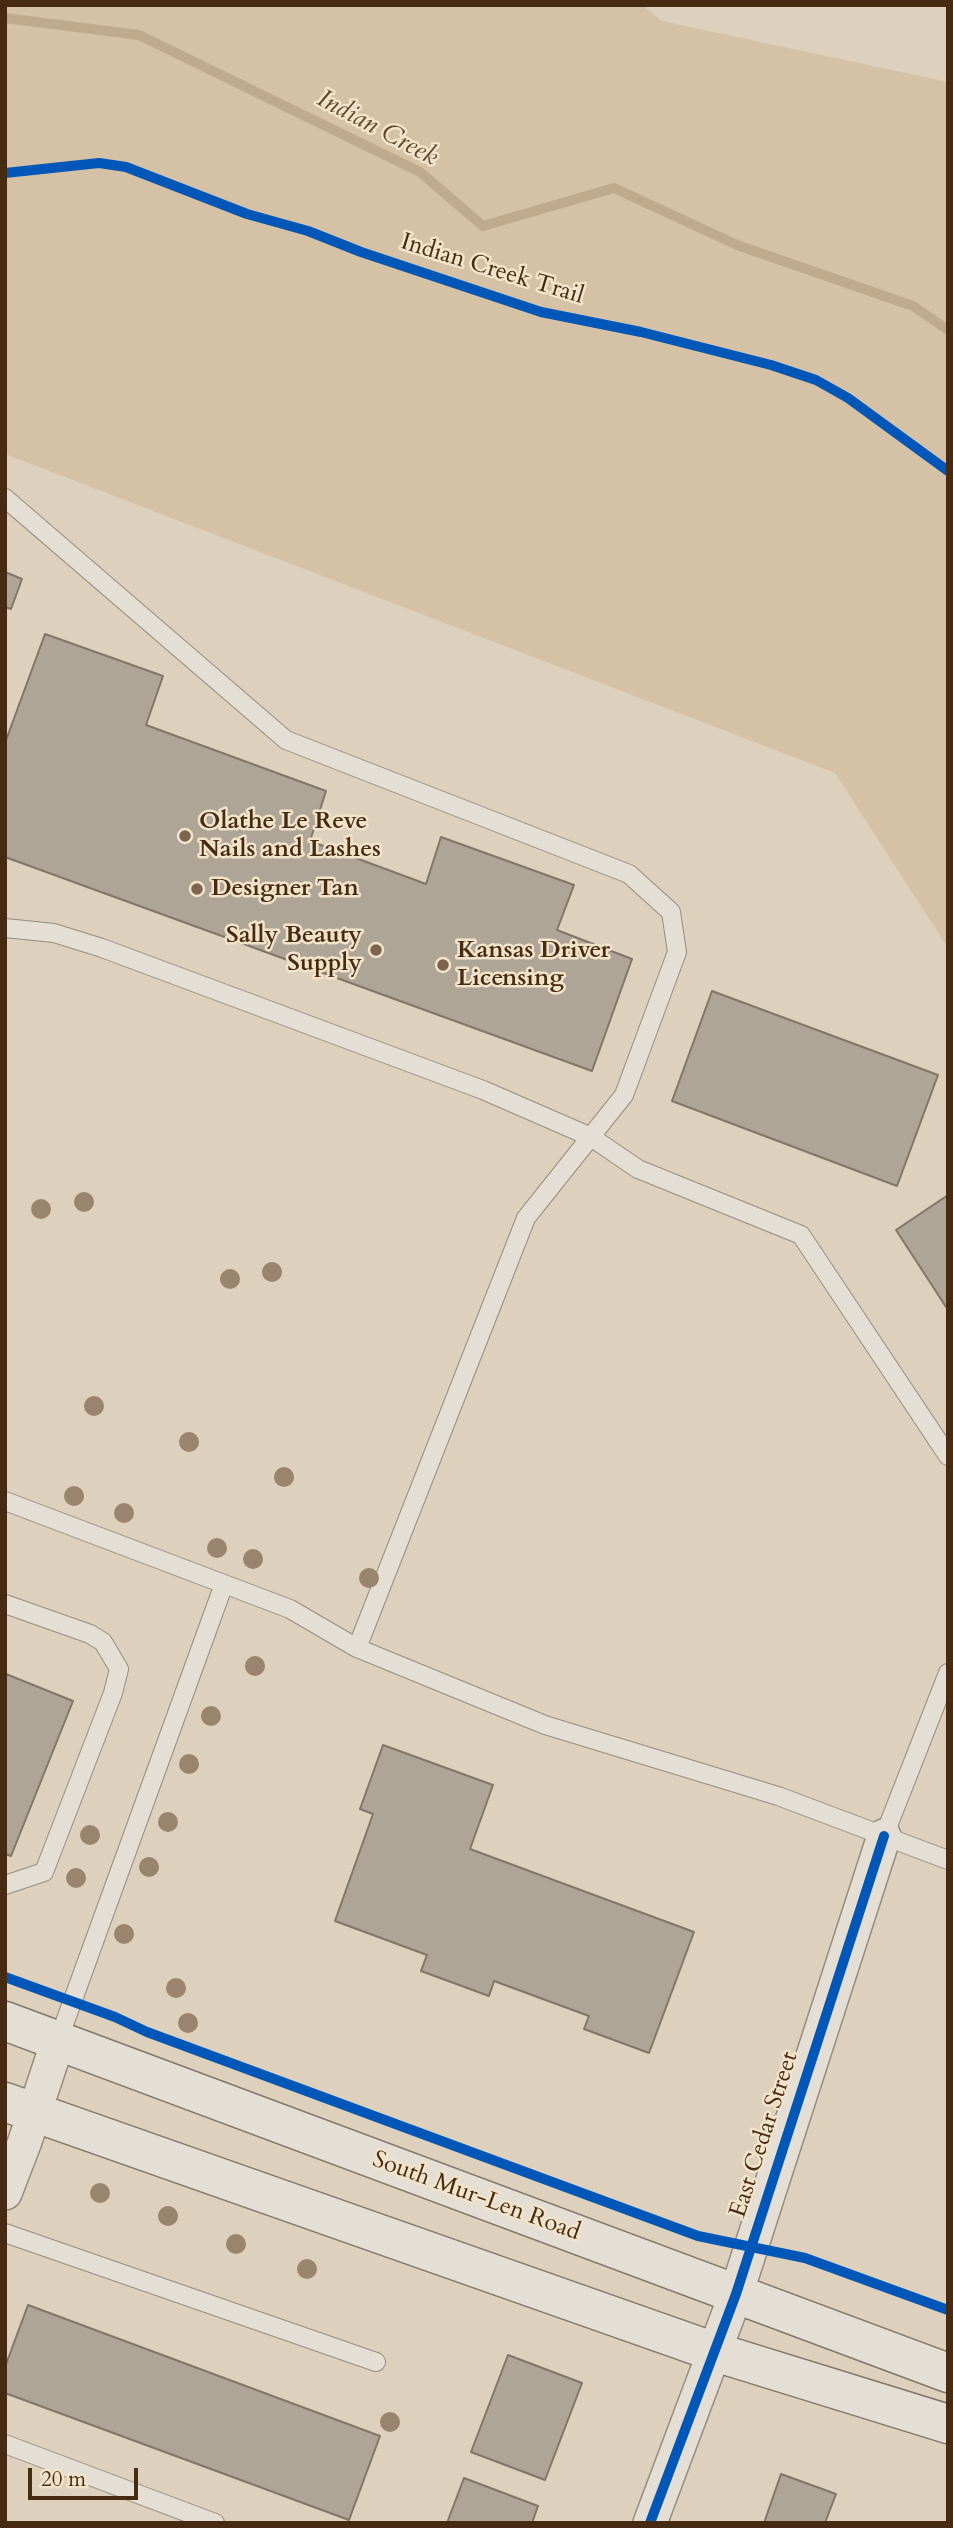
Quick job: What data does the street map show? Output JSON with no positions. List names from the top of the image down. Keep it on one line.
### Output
{"streets":{"main road":["South Mur-Len Road"],"street":["East Cedar Street"],"cycle path":["Indian Creek Trail"]},"crossings":[["East Cedar Street","South Mur-Len Road"]],"water":["Indian Creek"],"places":["Olathe Le Reve Nails and Lashes","Designer Tan","Sally Beauty Supply","Kansas Driver Licensing"],"scale_bar":"20 m"}
